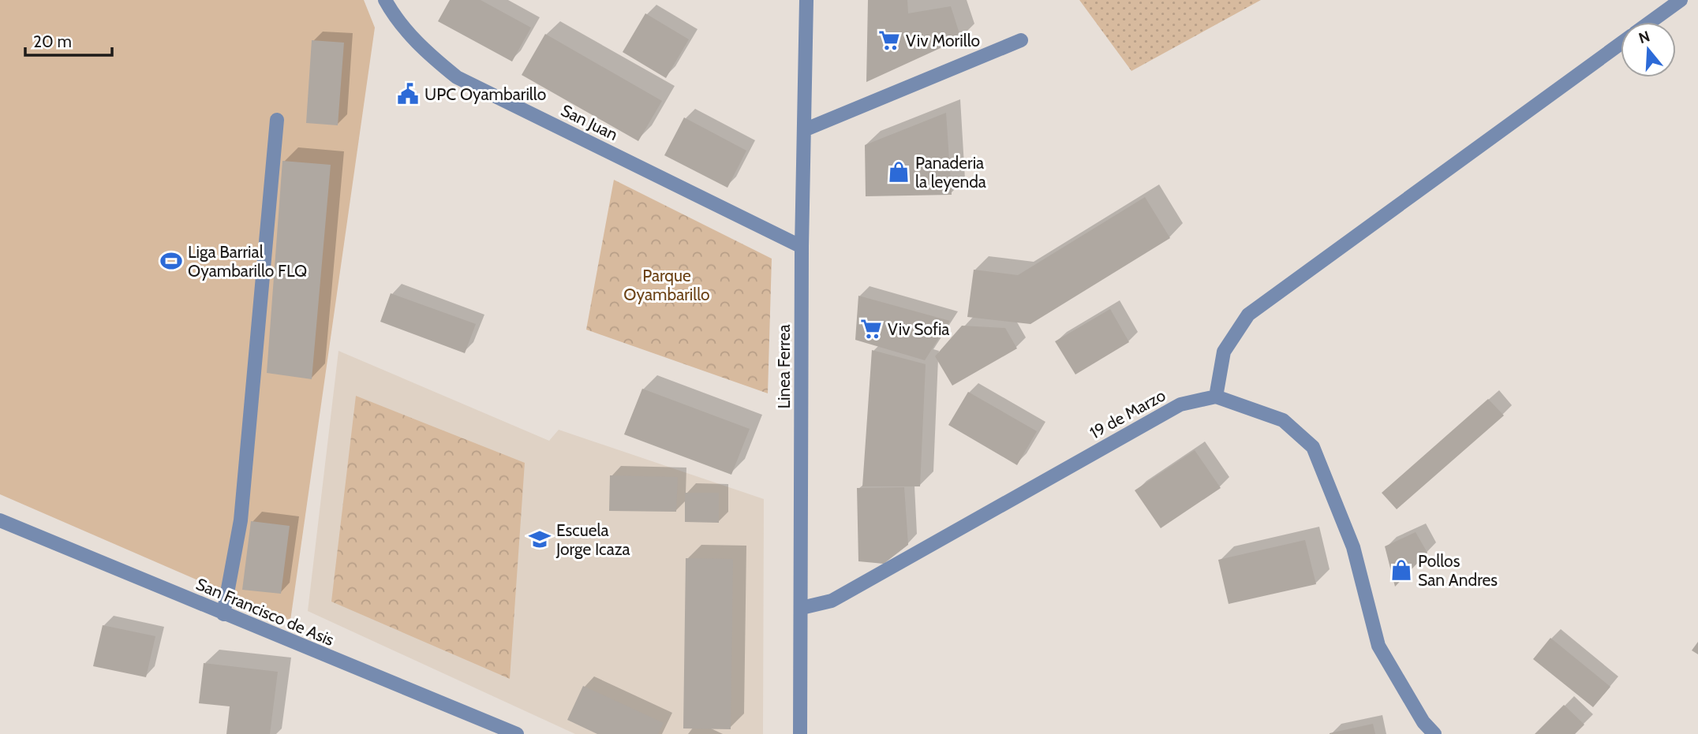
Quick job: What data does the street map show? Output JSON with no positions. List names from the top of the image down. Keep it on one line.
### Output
{"streets":{"street":["San Juan","Linea Ferrea","19 de Marzo","San Francisco de Asis"]},"crossings":[["San Juan","Linea Ferrea"],["Linea Ferrea","19 de Marzo"]],"parks":["Parque Oyambarillo"],"places":{"supermarket":["Viv Morillo","Viv Sofia"],"public building":["UPC Oyambarillo"],"shop":["Panaderia la leyenda","Pollos San Andres"],"sports":["Liga Barrial Oyambarillo FLQ"],"school or university":["Escuela Jorge Icaza"]},"scale_bar":"20 m","north":"top"}
